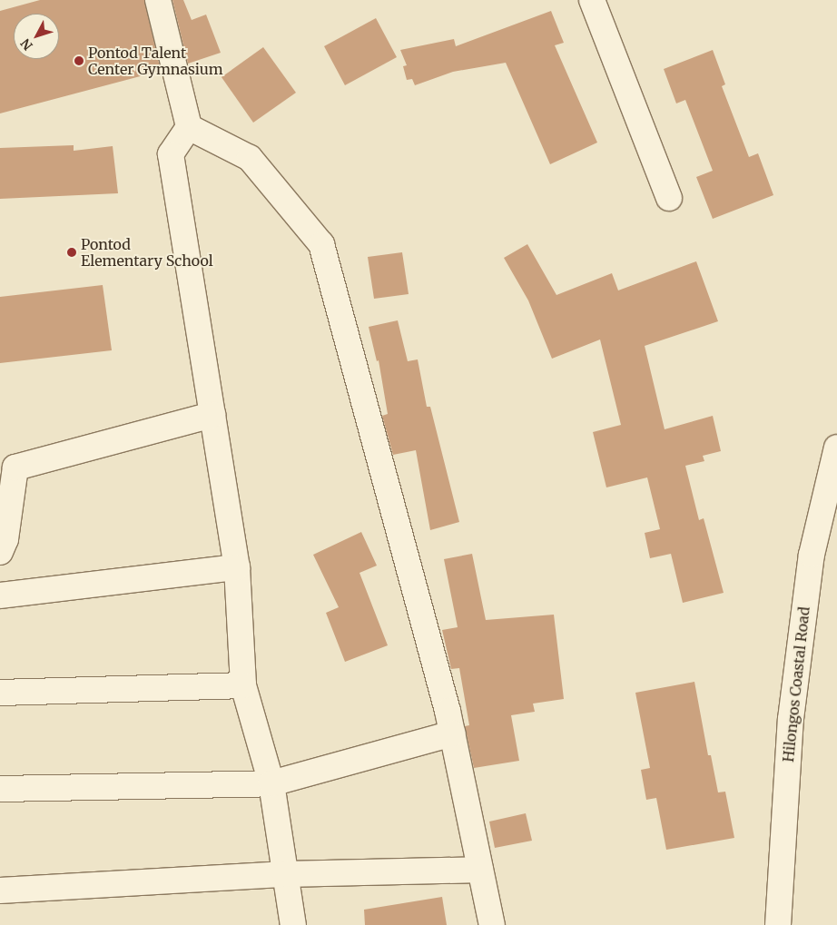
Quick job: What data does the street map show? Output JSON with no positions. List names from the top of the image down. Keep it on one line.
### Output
{"streets":{"street":["Hilongos Coastal Road"]},"places":["Pontod Talent Center Gymnasium","Pontod Elementary School"],"north":"bottom left"}
